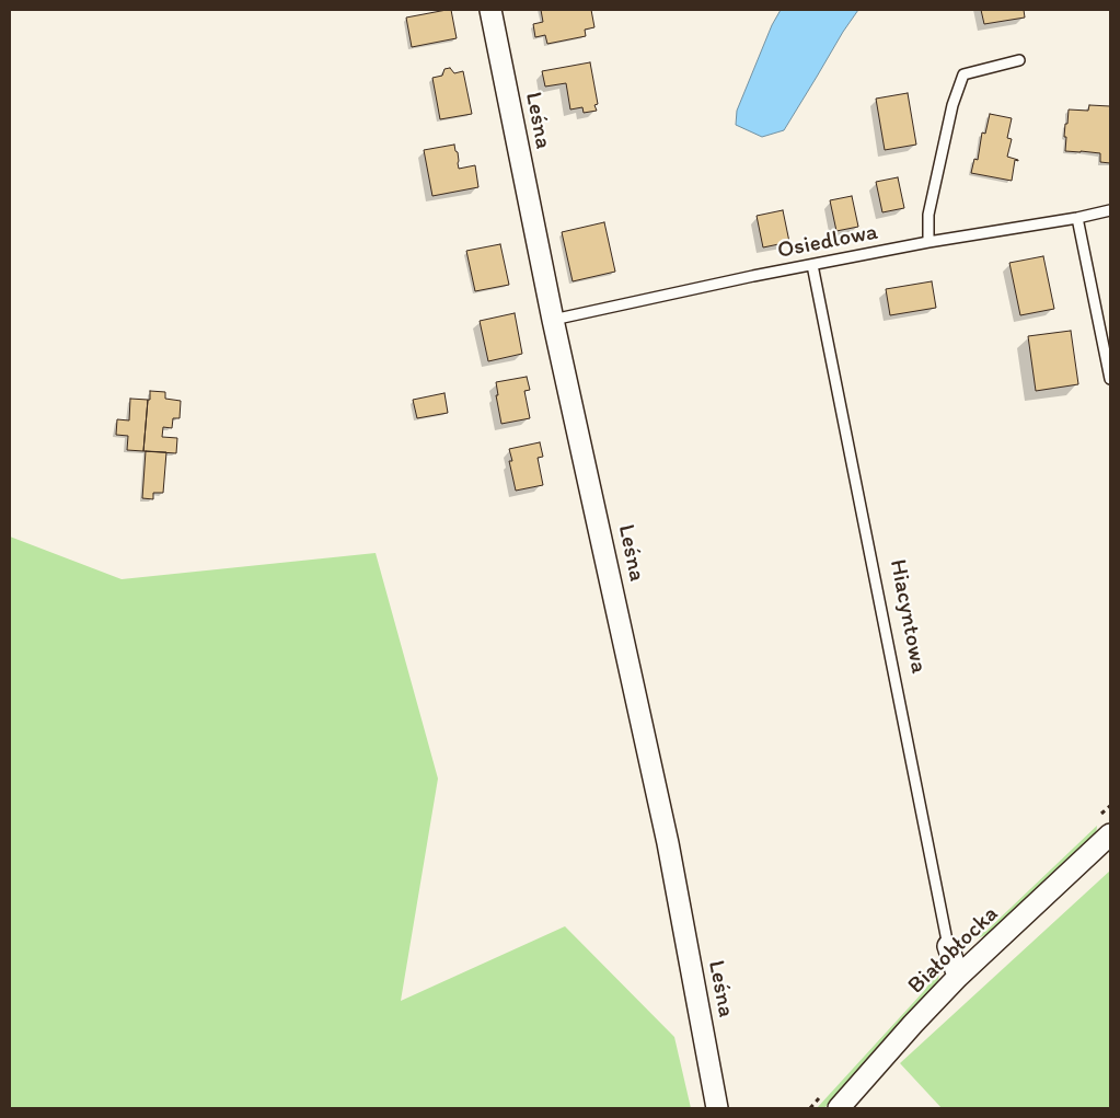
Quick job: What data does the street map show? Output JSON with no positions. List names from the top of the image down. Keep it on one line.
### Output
{"streets":{"street":["Leśna","Hiacyntowa","Białobłocka"],"lane":["Osiedlowa"]},"crossings":[["Leśna","Osiedlowa"],["Osiedlowa","Hiacyntowa"],["Hiacyntowa","Białobłocka"]]}
